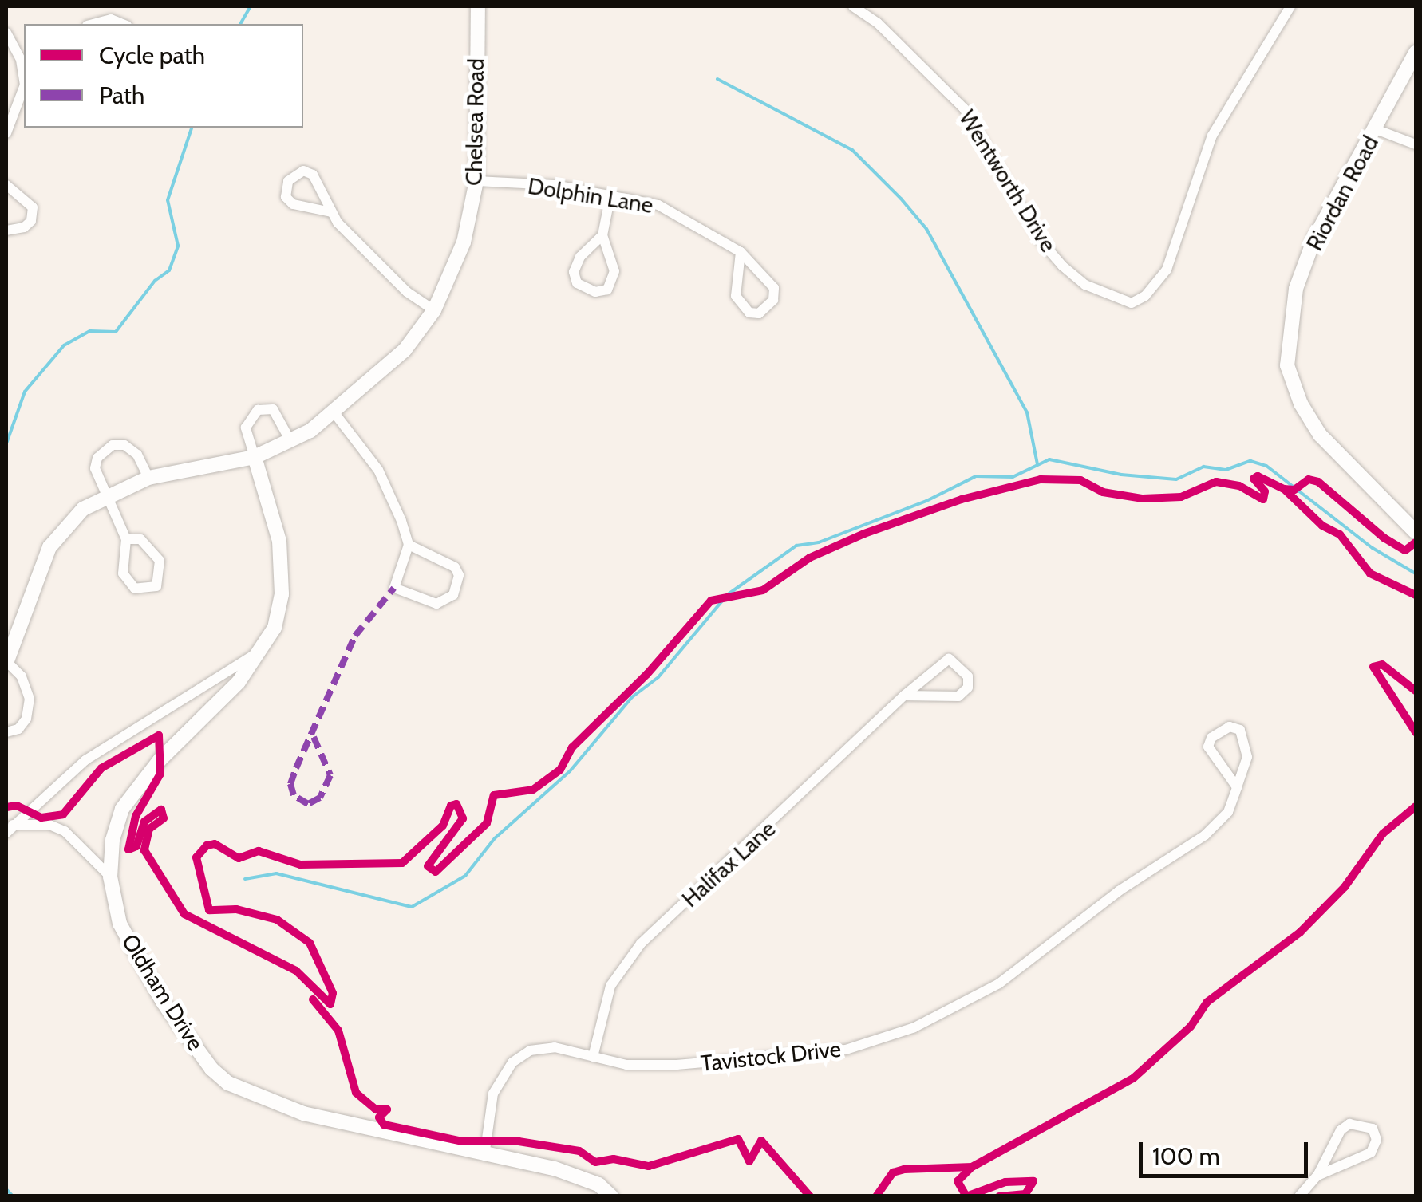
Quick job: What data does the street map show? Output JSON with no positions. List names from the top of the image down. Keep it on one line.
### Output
{"streets":{"street":["Chelsea Road","Wentworth Drive","Riordan Road","Dolphin Lane","Halifax Lane","Oldham Drive","Tavistock Drive"]},"crossings":[["Chelsea Road","Dolphin Lane"],["Chelsea Road","Oldham Drive"],["Halifax Lane","Tavistock Drive"],["Oldham Drive","Tavistock Drive"]],"legend":["Cycle path","Path"],"scale_bar":"100 m"}
